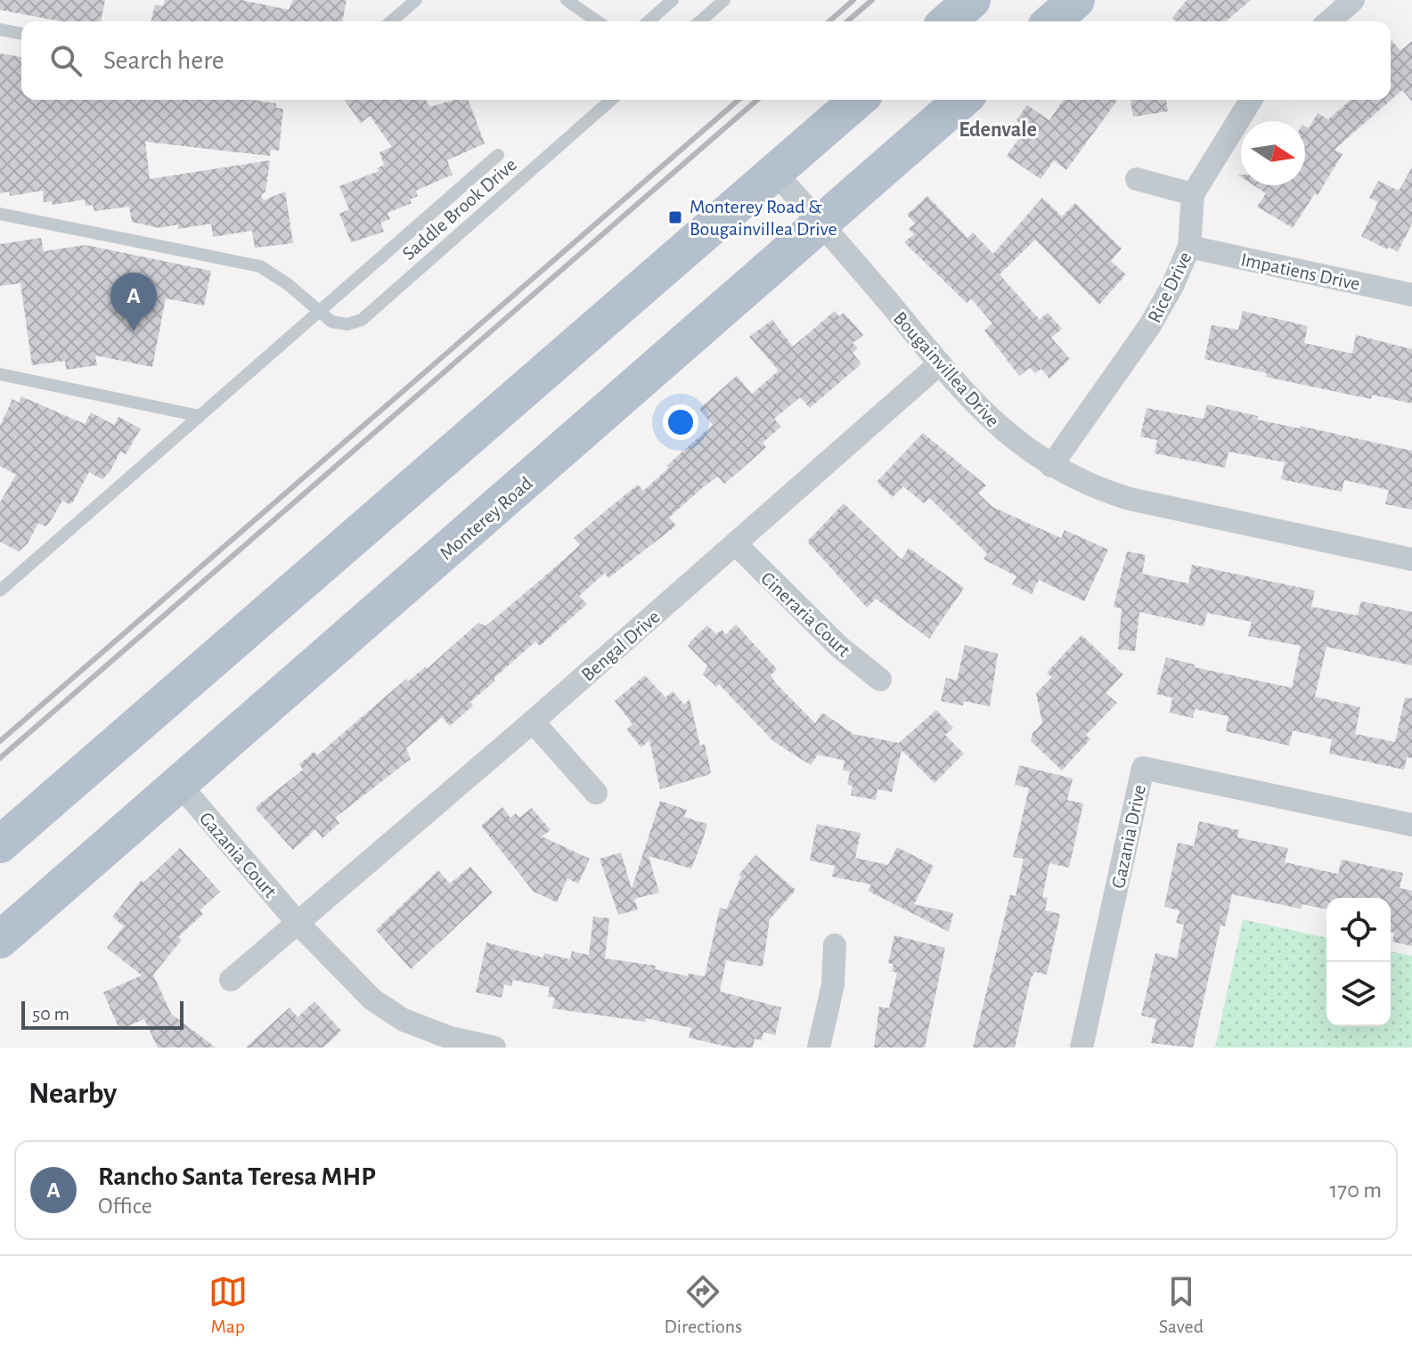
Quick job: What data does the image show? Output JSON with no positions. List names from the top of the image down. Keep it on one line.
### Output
{"streets":{"main road":["Monterey Road"],"street":["Impatiens Drive","Rice Drive","Bougainvillea Drive","Cineraria Court","Bengal Drive","Gazania Drive","Gazania Court"],"lane":["Saddle Brook Drive"]},"crossings":[["Impatiens Drive","Rice Drive"],["Rice Drive","Bougainvillea Drive"],["Bougainvillea Drive","Monterey Road"],["Bougainvillea Drive","Bengal Drive"],["Monterey Road","Gazania Court"],["Cineraria Court","Bengal Drive"],["Bengal Drive","Gazania Court"]],"districts":["Edenvale"],"places":{"transit":["Monterey Road & Bougainvillea Drive"]},"scale_bar":"50 m","north":"right","page":{"search":"Search here","pins":"A","scale":"50 m","heading":"Nearby","list":[{"mark":"A","name":"Rancho Santa Teresa MHP","note":"Office","value":"170 m"}],"nav":["Map","Directions","Saved"]}}
